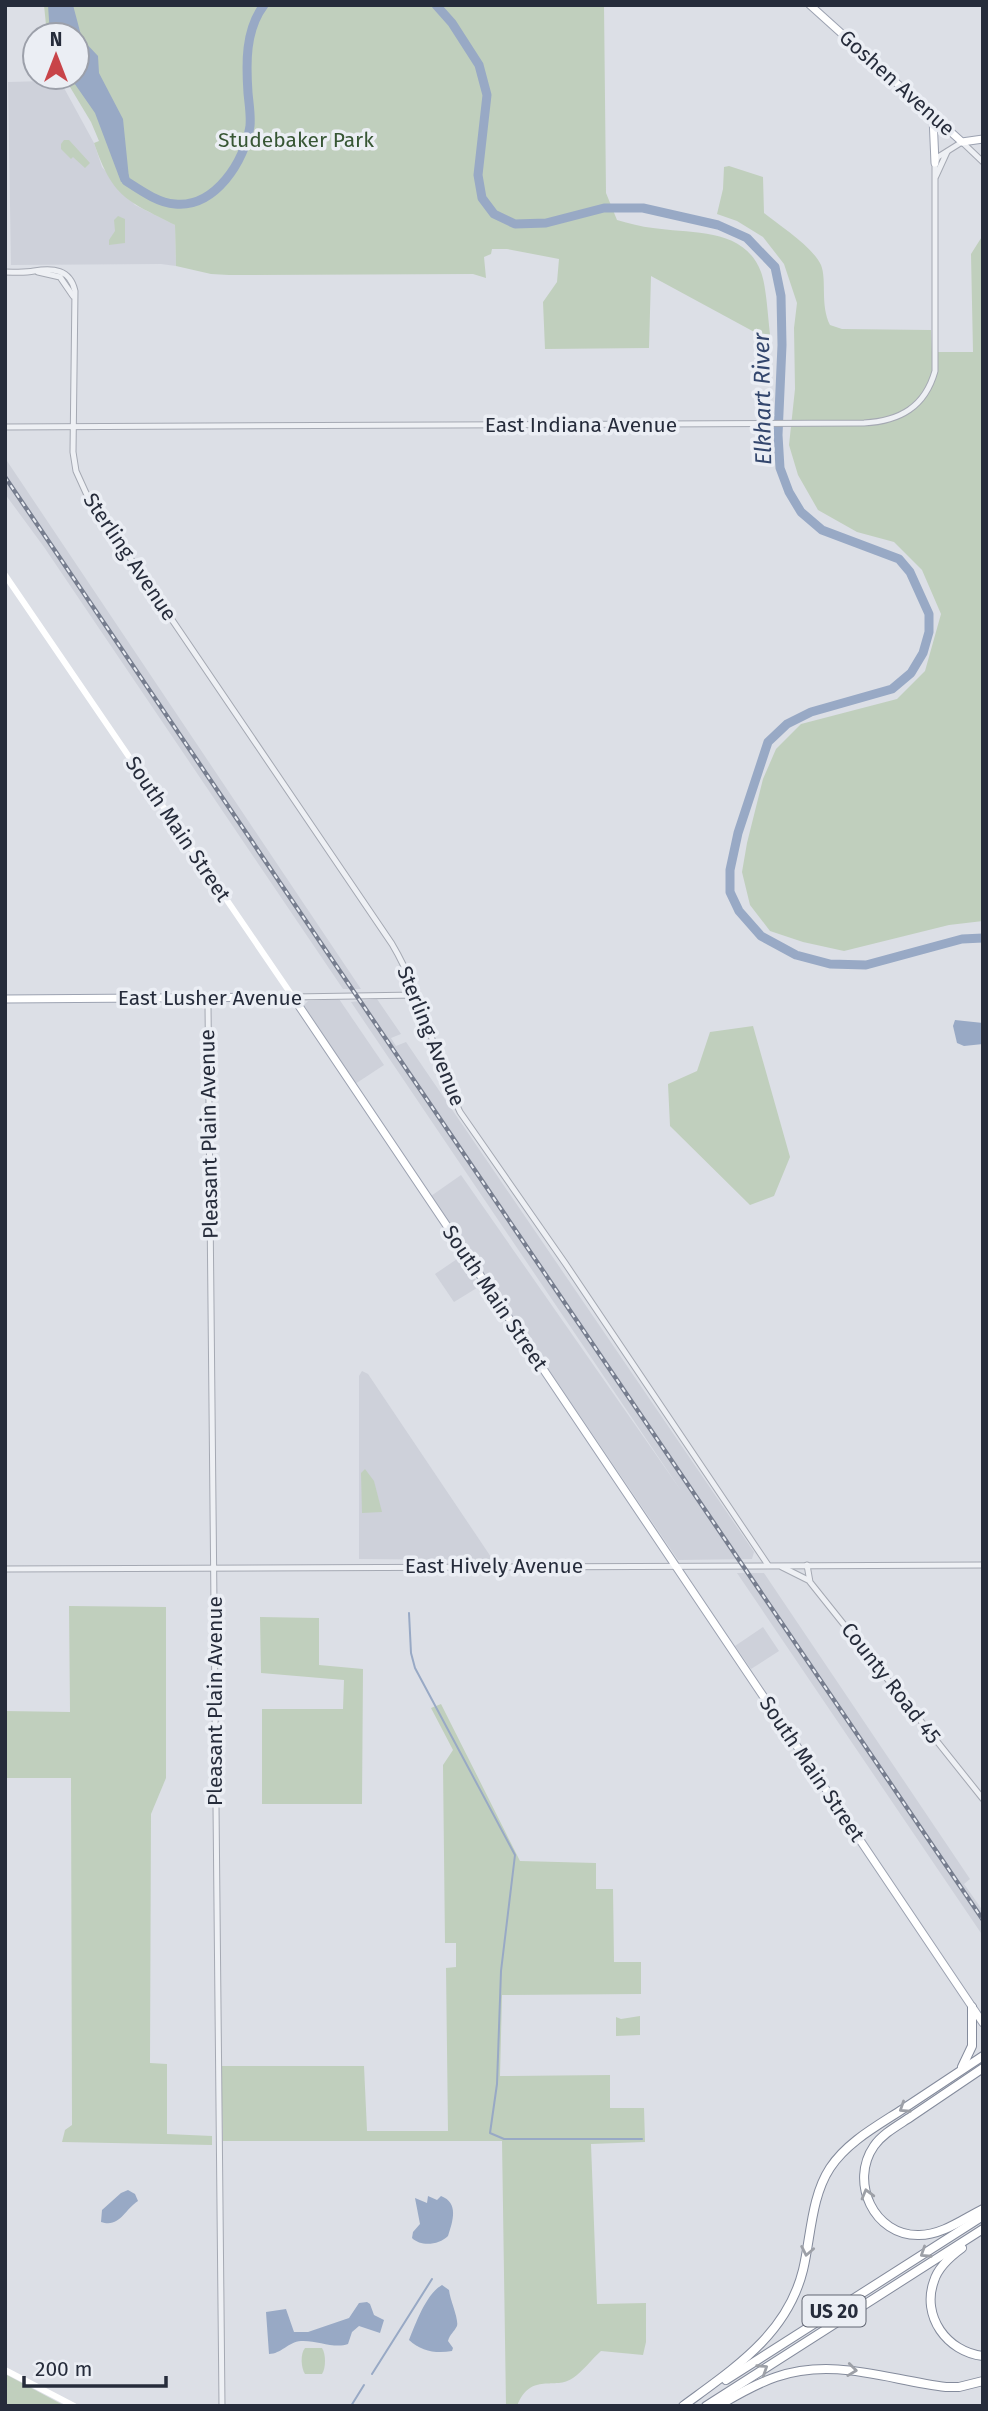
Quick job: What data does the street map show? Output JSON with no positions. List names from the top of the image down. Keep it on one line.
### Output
{"streets":{"highway":["US 20"],"main road":["Goshen Avenue","South Main Street","East Lusher Avenue"],"street":["East Indiana Avenue","Sterling Avenue","Pleasant Plain Avenue","East Hively Avenue","County Road 45"]},"crossings":[["East Indiana Avenue","Sterling Avenue"],["Sterling Avenue","East Lusher Avenue"],["Sterling Avenue","East Hively Avenue"],["South Main Street","East Lusher Avenue"],["South Main Street","East Hively Avenue"],["East Lusher Avenue","Pleasant Plain Avenue"],["Pleasant Plain Avenue","East Hively Avenue"],["East Hively Avenue","County Road 45"]],"water":["Elkhart River"],"parks":["Studebaker Park"],"scale_bar":"200 m","north":"top"}
